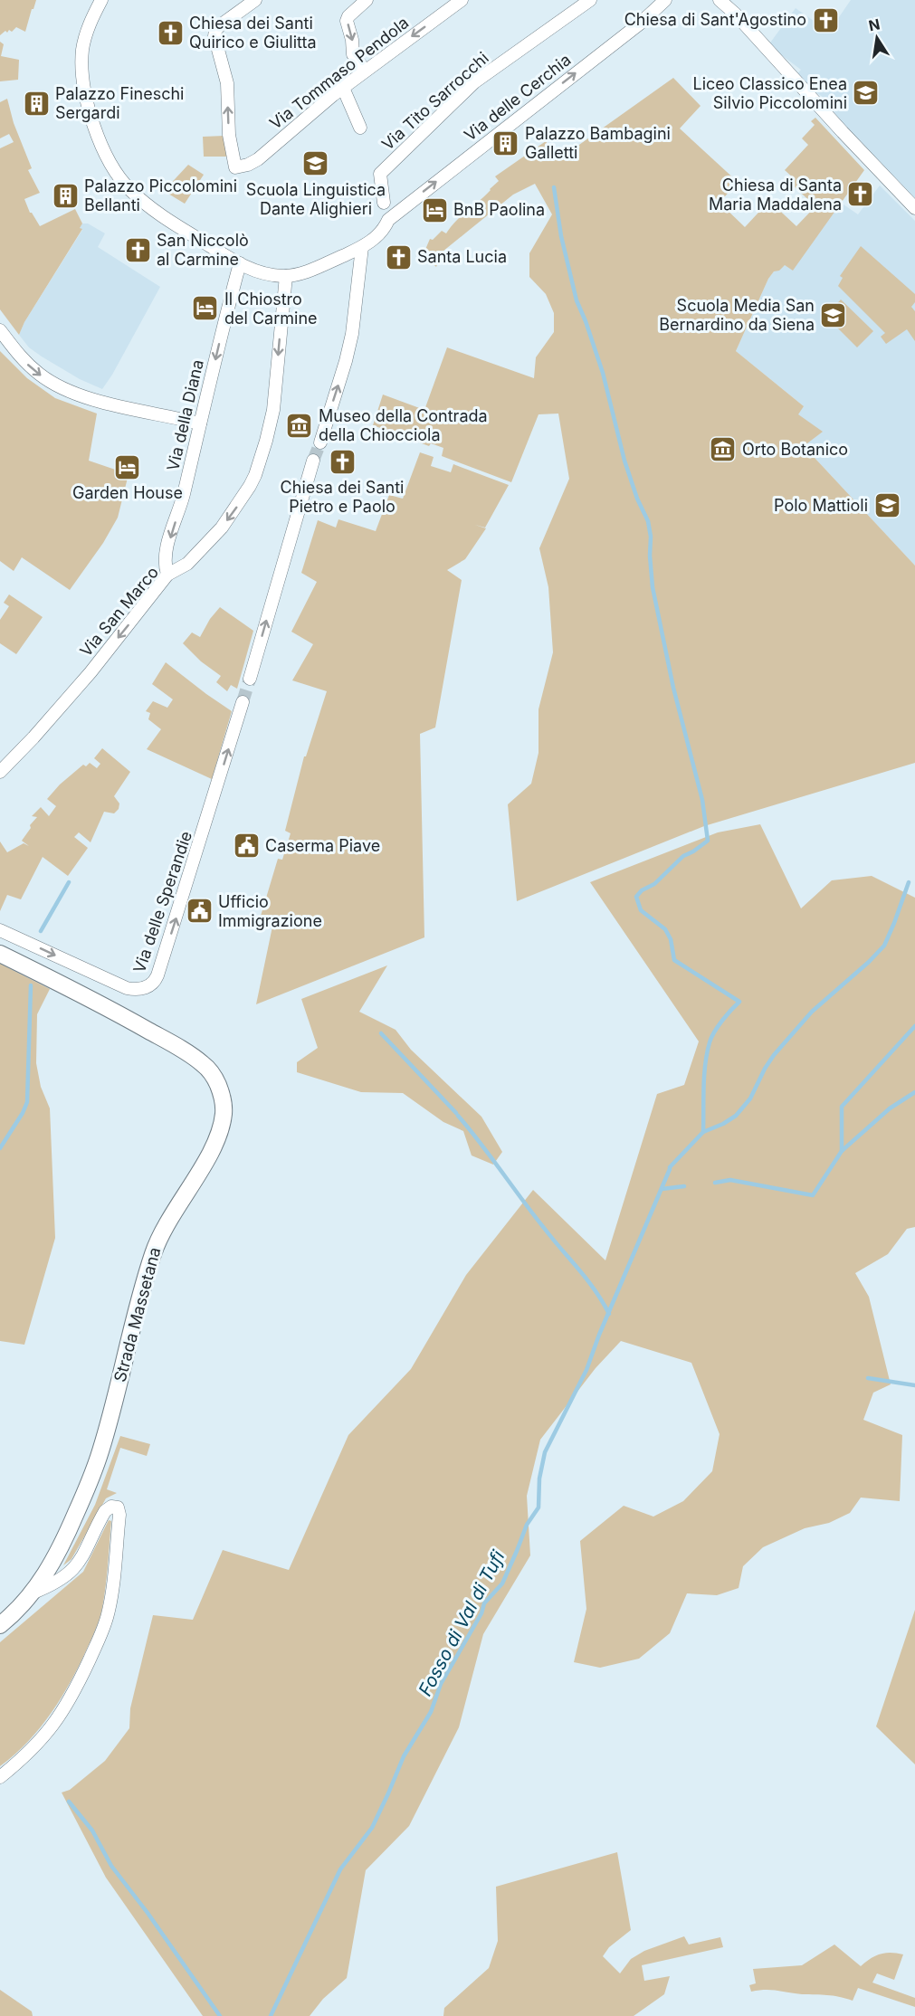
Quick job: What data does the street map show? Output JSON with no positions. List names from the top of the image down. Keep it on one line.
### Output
{"streets":{"street":["Via Tommaso Pendola","Via delle Cerchia","Via Tito Sarrocchi","Via della Diana","Via San Marco","Via delle Sperandie","Strada Massetana"]},"crossings":[["Via delle Cerchia","Via Tito Sarrocchi"],["Via delle Cerchia","Via San Marco"],["Via della Diana","Via San Marco"]],"one_way":["Via delle Cerchia","Via della Diana"],"water":["Fosso di Val di Tufi"],"places":{"church":["Chiesa di Sant'Agostino","Chiesa dei Santi Quirico e Giulitta","Chiesa di Santa Maria Maddalena","San Niccolò al Carmine","Santa Lucia","Chiesa dei Santi Pietro e Paolo"],"school or university":["Liceo Classico Enea Silvio Piccolomini","Scuola Linguistica Dante Alighieri","Scuola Media San Bernardino da Siena","Polo Mattioli"],"building":["Palazzo Fineschi Sergardi","Palazzo Bambagini Galletti","Palazzo Piccolomini Bellanti"],"hotel":["BnB Paolina","Il Chiostro del Carmine","Garden House"],"museum":["Museo della Contrada della Chiocciola","Orto Botanico"],"public building":["Caserma Piave","Ufficio Immigrazione"]},"north":"top"}
